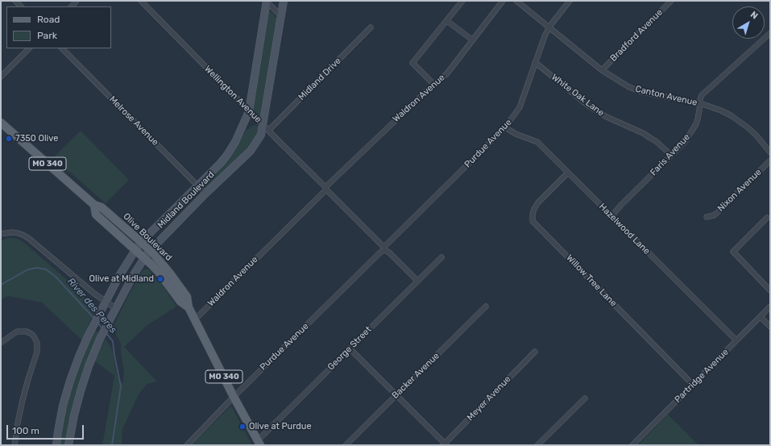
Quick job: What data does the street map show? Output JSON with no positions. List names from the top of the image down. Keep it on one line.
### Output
{"streets":{"main road":["MO 340","Midland Boulevard","Olive Boulevard"],"street":["Bradford Avenue","Midland Drive","Wellington Avenue","White Oak Lane","Canton Avenue","Waldron Avenue","Melrose Avenue","Purdue Avenue","Faris Avenue","Nixon Avenue","Hazelwood Lane","Willow Tree Lane","George Street","Backer Avenue","Partridge Avenue","Meyer Avenue"]},"crossings":[["Bradford Avenue","Canton Avenue"],["Midland Drive","Wellington Avenue"],["Midland Drive","Midland Boulevard"],["Wellington Avenue","Waldron Avenue"],["Wellington Avenue","Purdue Avenue"],["Wellington Avenue","Midland Boulevard"],["Wellington Avenue","George Street"],["White Oak Lane","Purdue Avenue"],["White Oak Lane","Faris Avenue"],["Canton Avenue","Purdue Avenue"],["Canton Avenue","Faris Avenue"],["Waldron Avenue","Olive Boulevard"],["Melrose Avenue","Midland Boulevard"],["Purdue Avenue","Hazelwood Lane"],["Purdue Avenue","Olive Boulevard"],["Faris Avenue","Hazelwood Lane"],["Midland Boulevard","Olive Boulevard"],["Hazelwood Lane","Willow Tree Lane"],["Hazelwood Lane","Partridge Avenue"],["Olive Boulevard","George Street"],["Willow Tree Lane","Partridge Avenue"]],"water":["River des Peres"],"places":["7350 Olive","Olive at Midland","Olive at Purdue"],"legend":["Road","Park"],"scale_bar":"100 m","north":"top right"}
